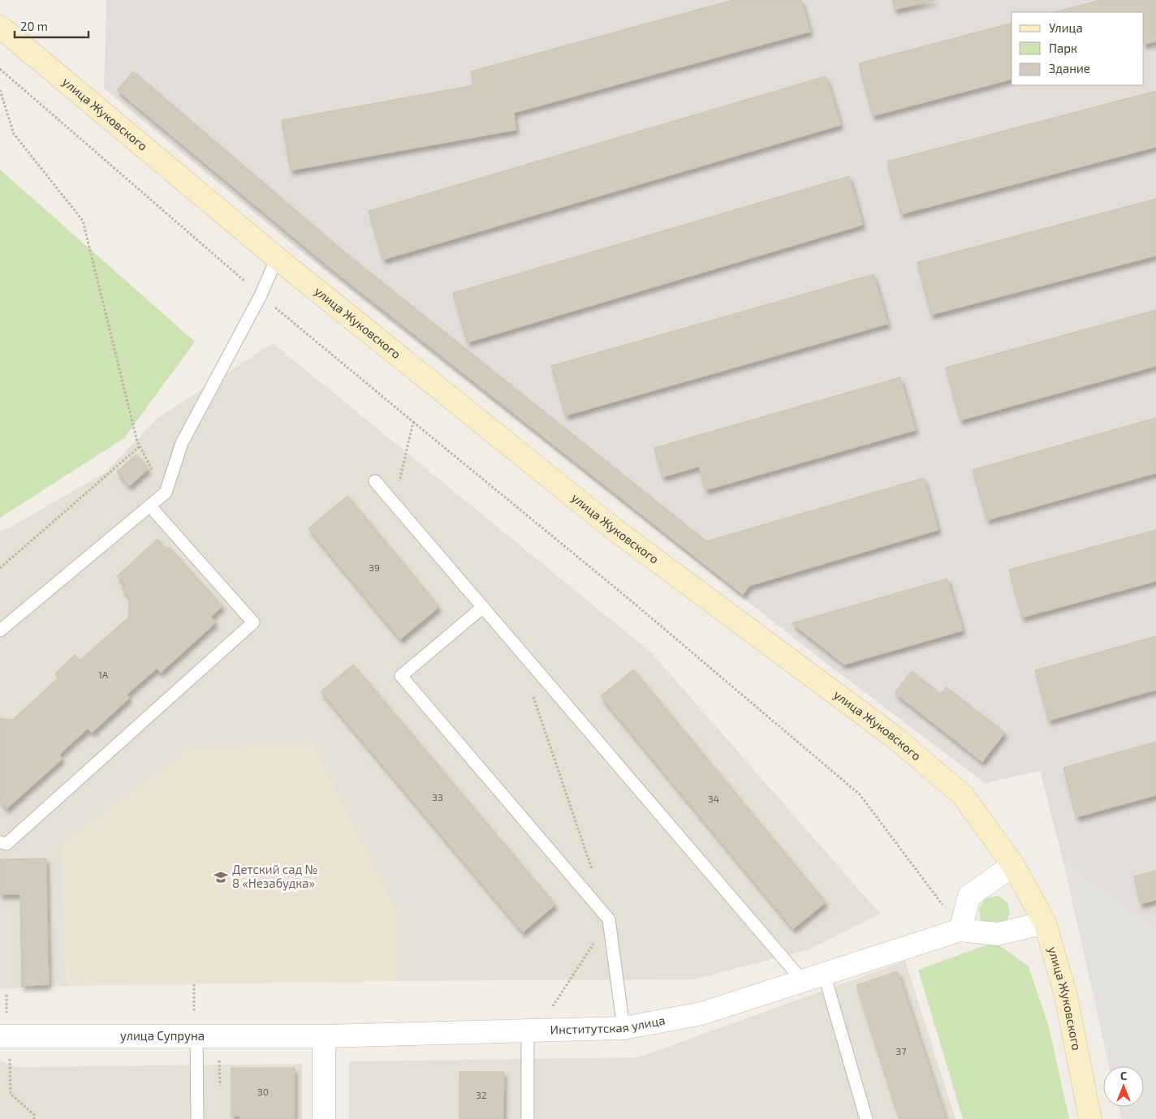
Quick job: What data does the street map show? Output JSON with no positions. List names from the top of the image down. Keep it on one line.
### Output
{"streets":{"street":["улица Жуковского","Институтская улица","улица Супруна"]},"crossings":[["Институтская улица","улица Супруна"]],"places":{"school or university":["Детский сад № 8 «Незабудка»"]},"house_numbers":["39","1А","33","34","37","30","32"],"legend":["Улица","Парк","Здание"],"scale_bar":"20 m","north":"top"}
